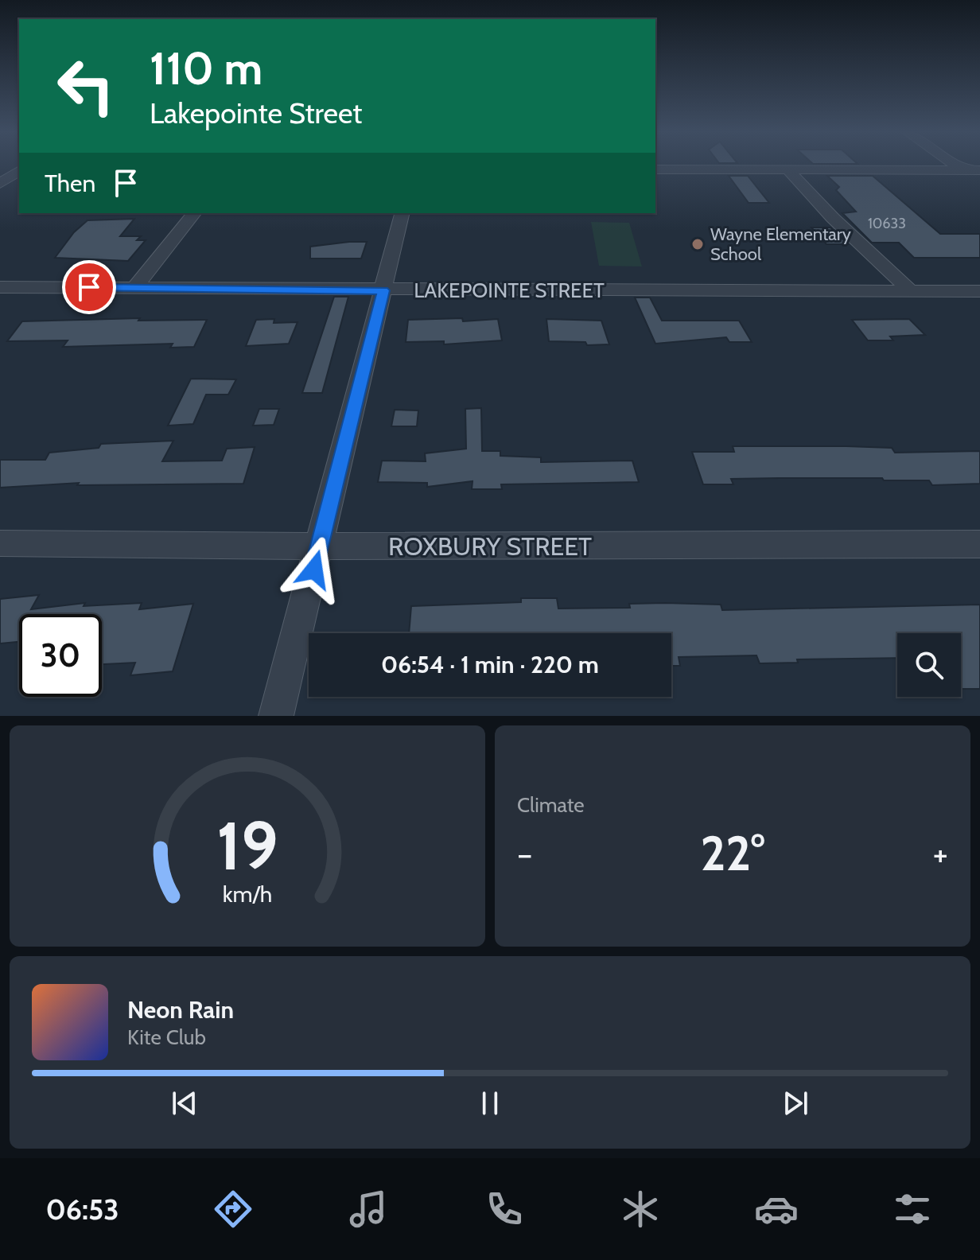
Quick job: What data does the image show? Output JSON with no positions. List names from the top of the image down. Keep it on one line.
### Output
{"streets":{"street":["LAKEPOINTE STREET","ROXBURY STREET"]},"places":["Wayne Elementary School"],"house_numbers":["10633"],"page":{"turn":["110 m","Lakepointe Street"],"then":"Then","limit":"30","trip":"06:54 · 1 min · 220 m","tile":"Climate","heat":["−","22°","+"],"song":["Neon Rain","Kite Club"],"tabs":"06:53","gauge":["19","km/h"]}}
